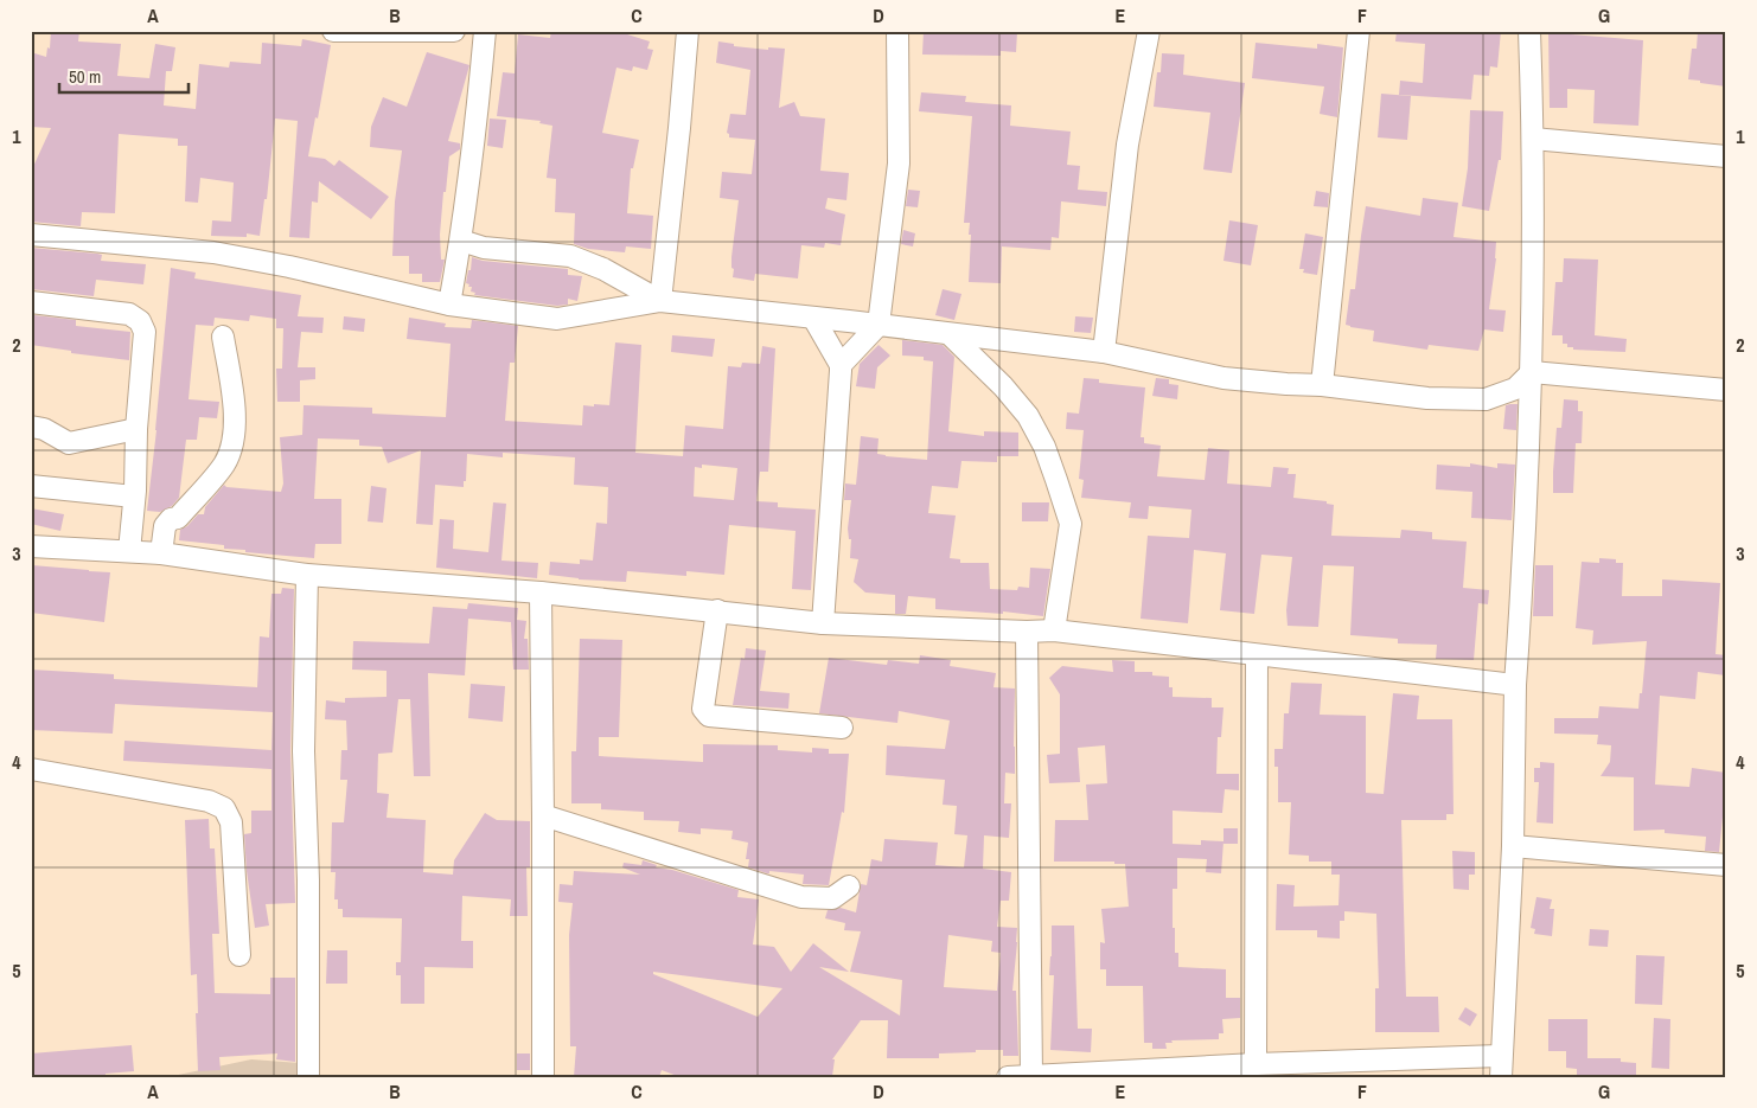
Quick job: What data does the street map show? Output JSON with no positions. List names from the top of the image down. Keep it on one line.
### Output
{"scale_bar":"50 m","grid":{"columns":["A","B","C","D","E","F","G"],"rows":["1","2","3","4","5"]}}
